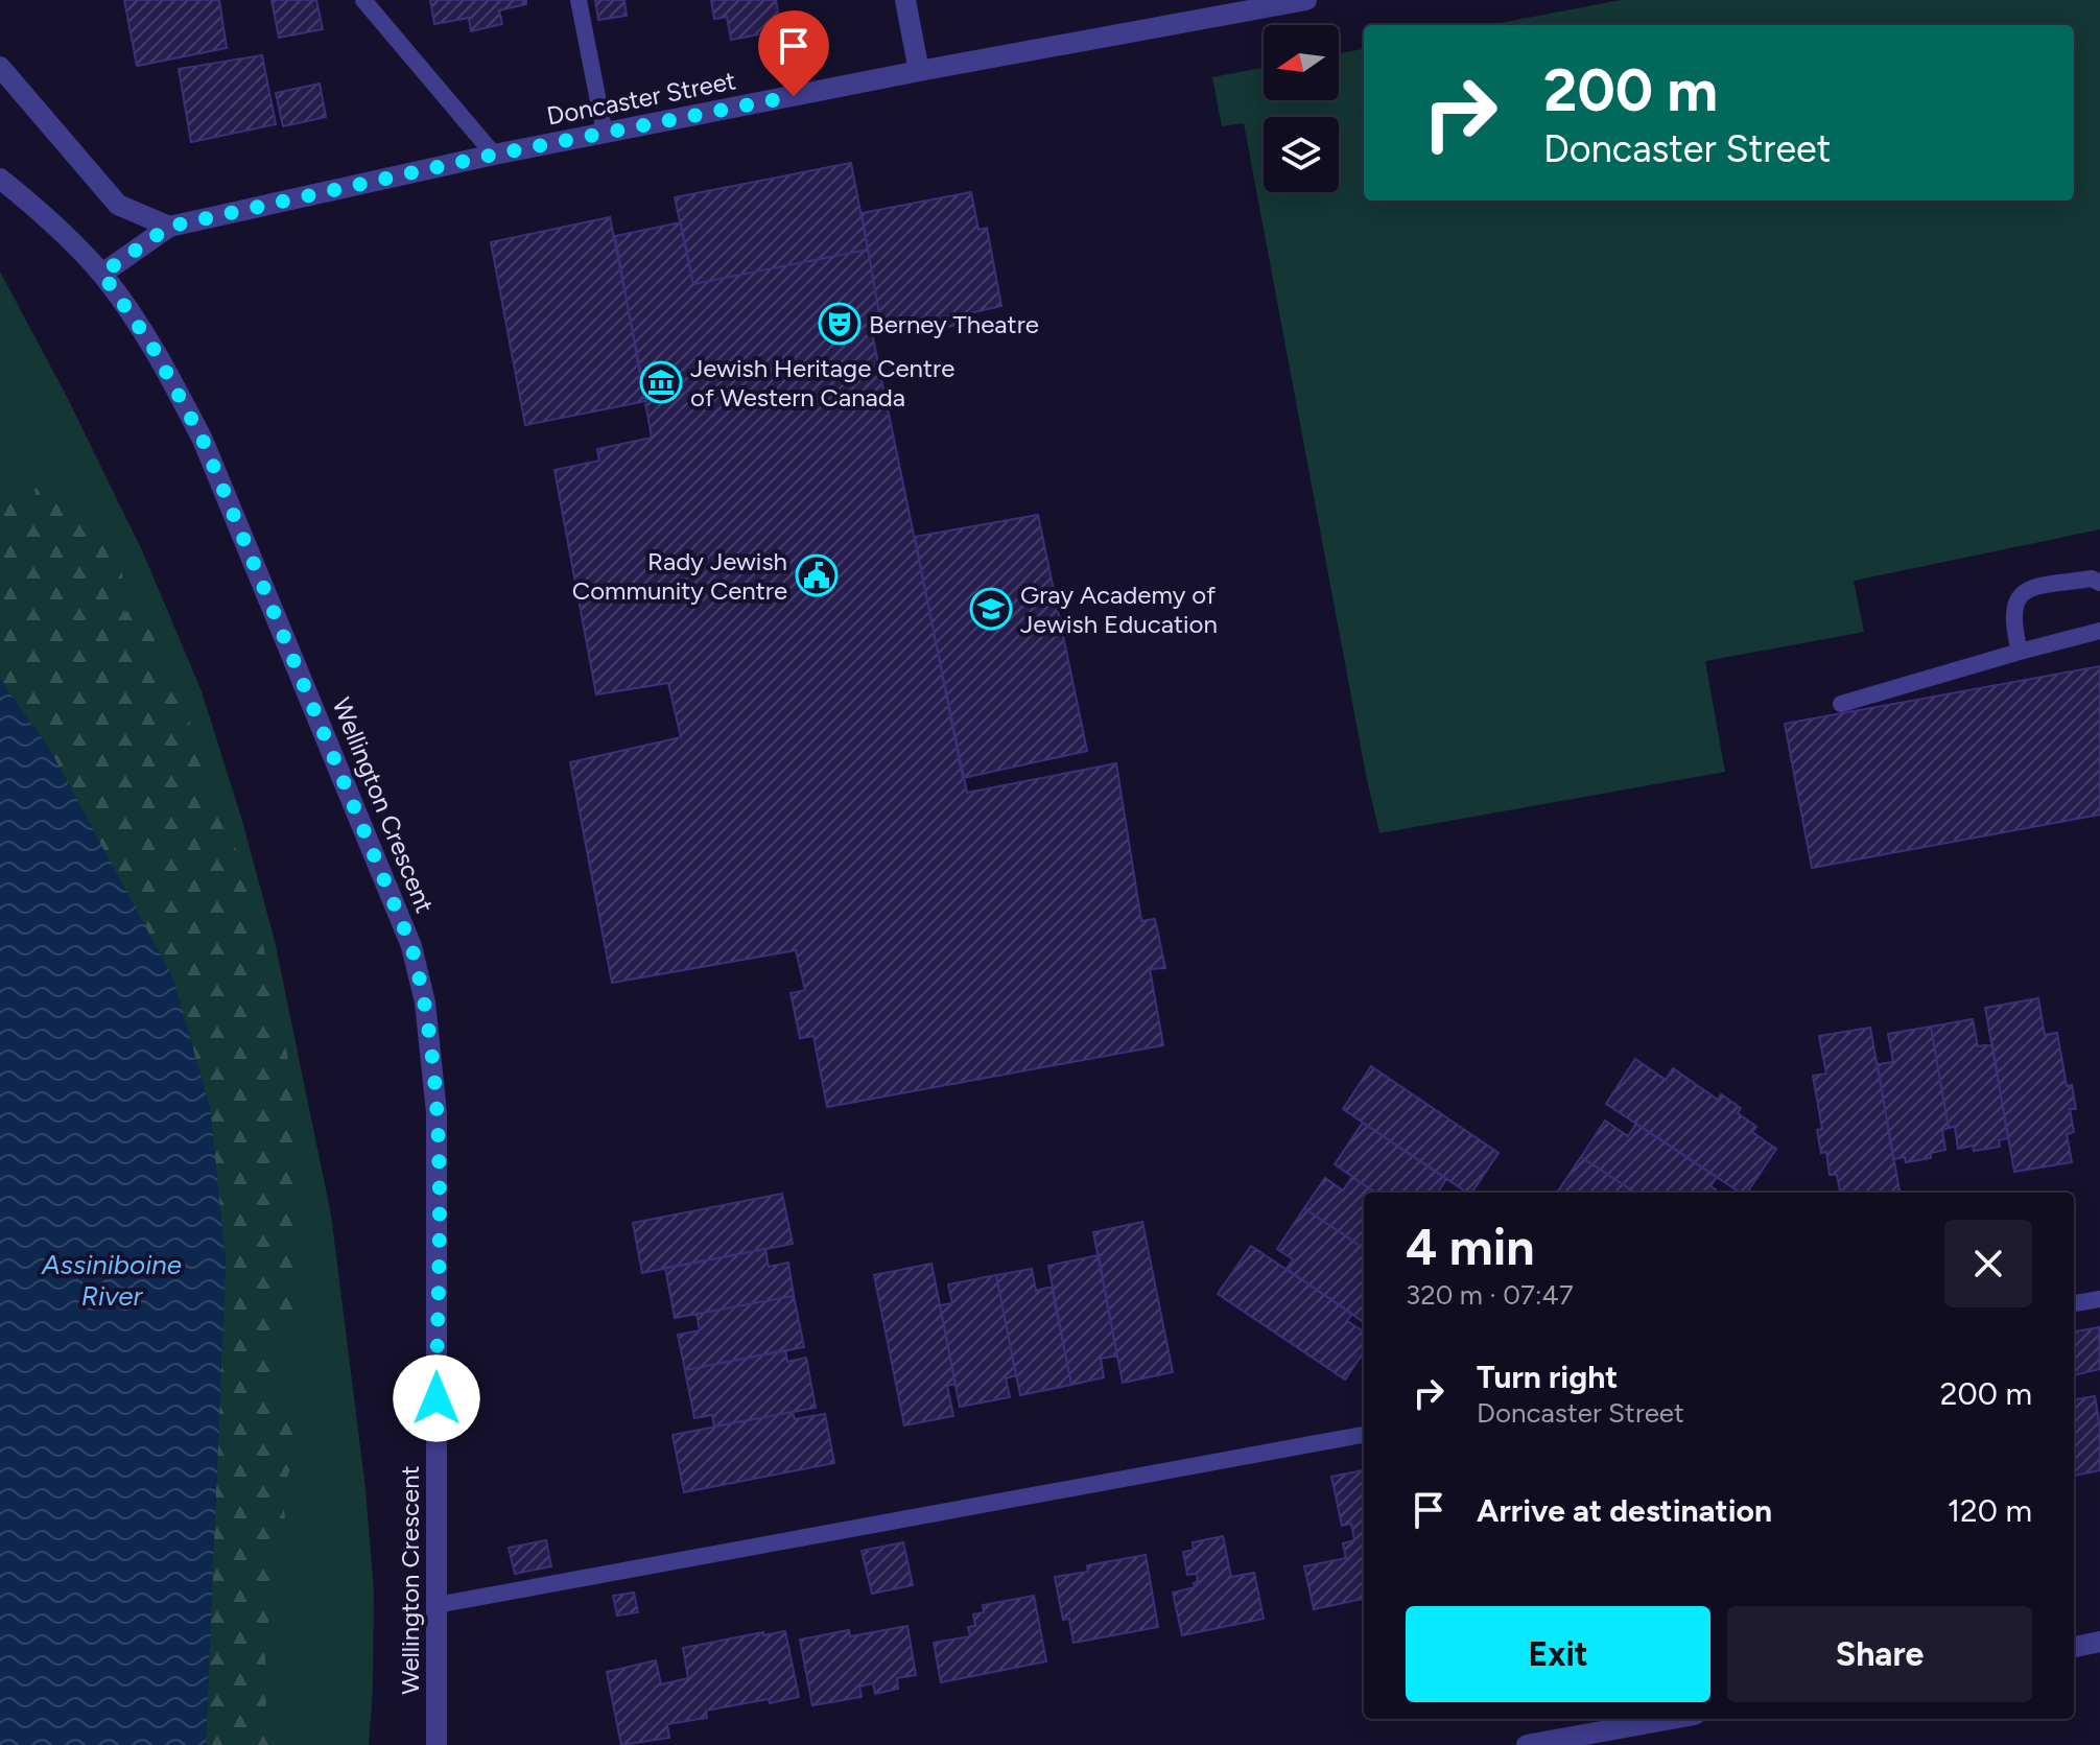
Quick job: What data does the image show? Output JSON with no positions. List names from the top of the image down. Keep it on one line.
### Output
{"streets":{"street":["Doncaster Street","Wellington Crescent"]},"crossings":[["Doncaster Street","Wellington Crescent"]],"water":["Assiniboine River"],"places":{"theatre":["Berney Theatre"],"museum":["Jewish Heritage Centre of Western Canada"],"public building":["Rady Jewish Community Centre"],"school or university":["Gray Academy of Jewish Education"]},"north":"left","page":{"turn":["200 m","Doncaster Street"],"heading":["4 min","320 m · 07:47"],"list":[{"name":"Turn right","note":"Doncaster Street","value":"200 m"},{"name":"Arrive at destination","value":"120 m"}],"buttons":["Exit","Share"]}}
